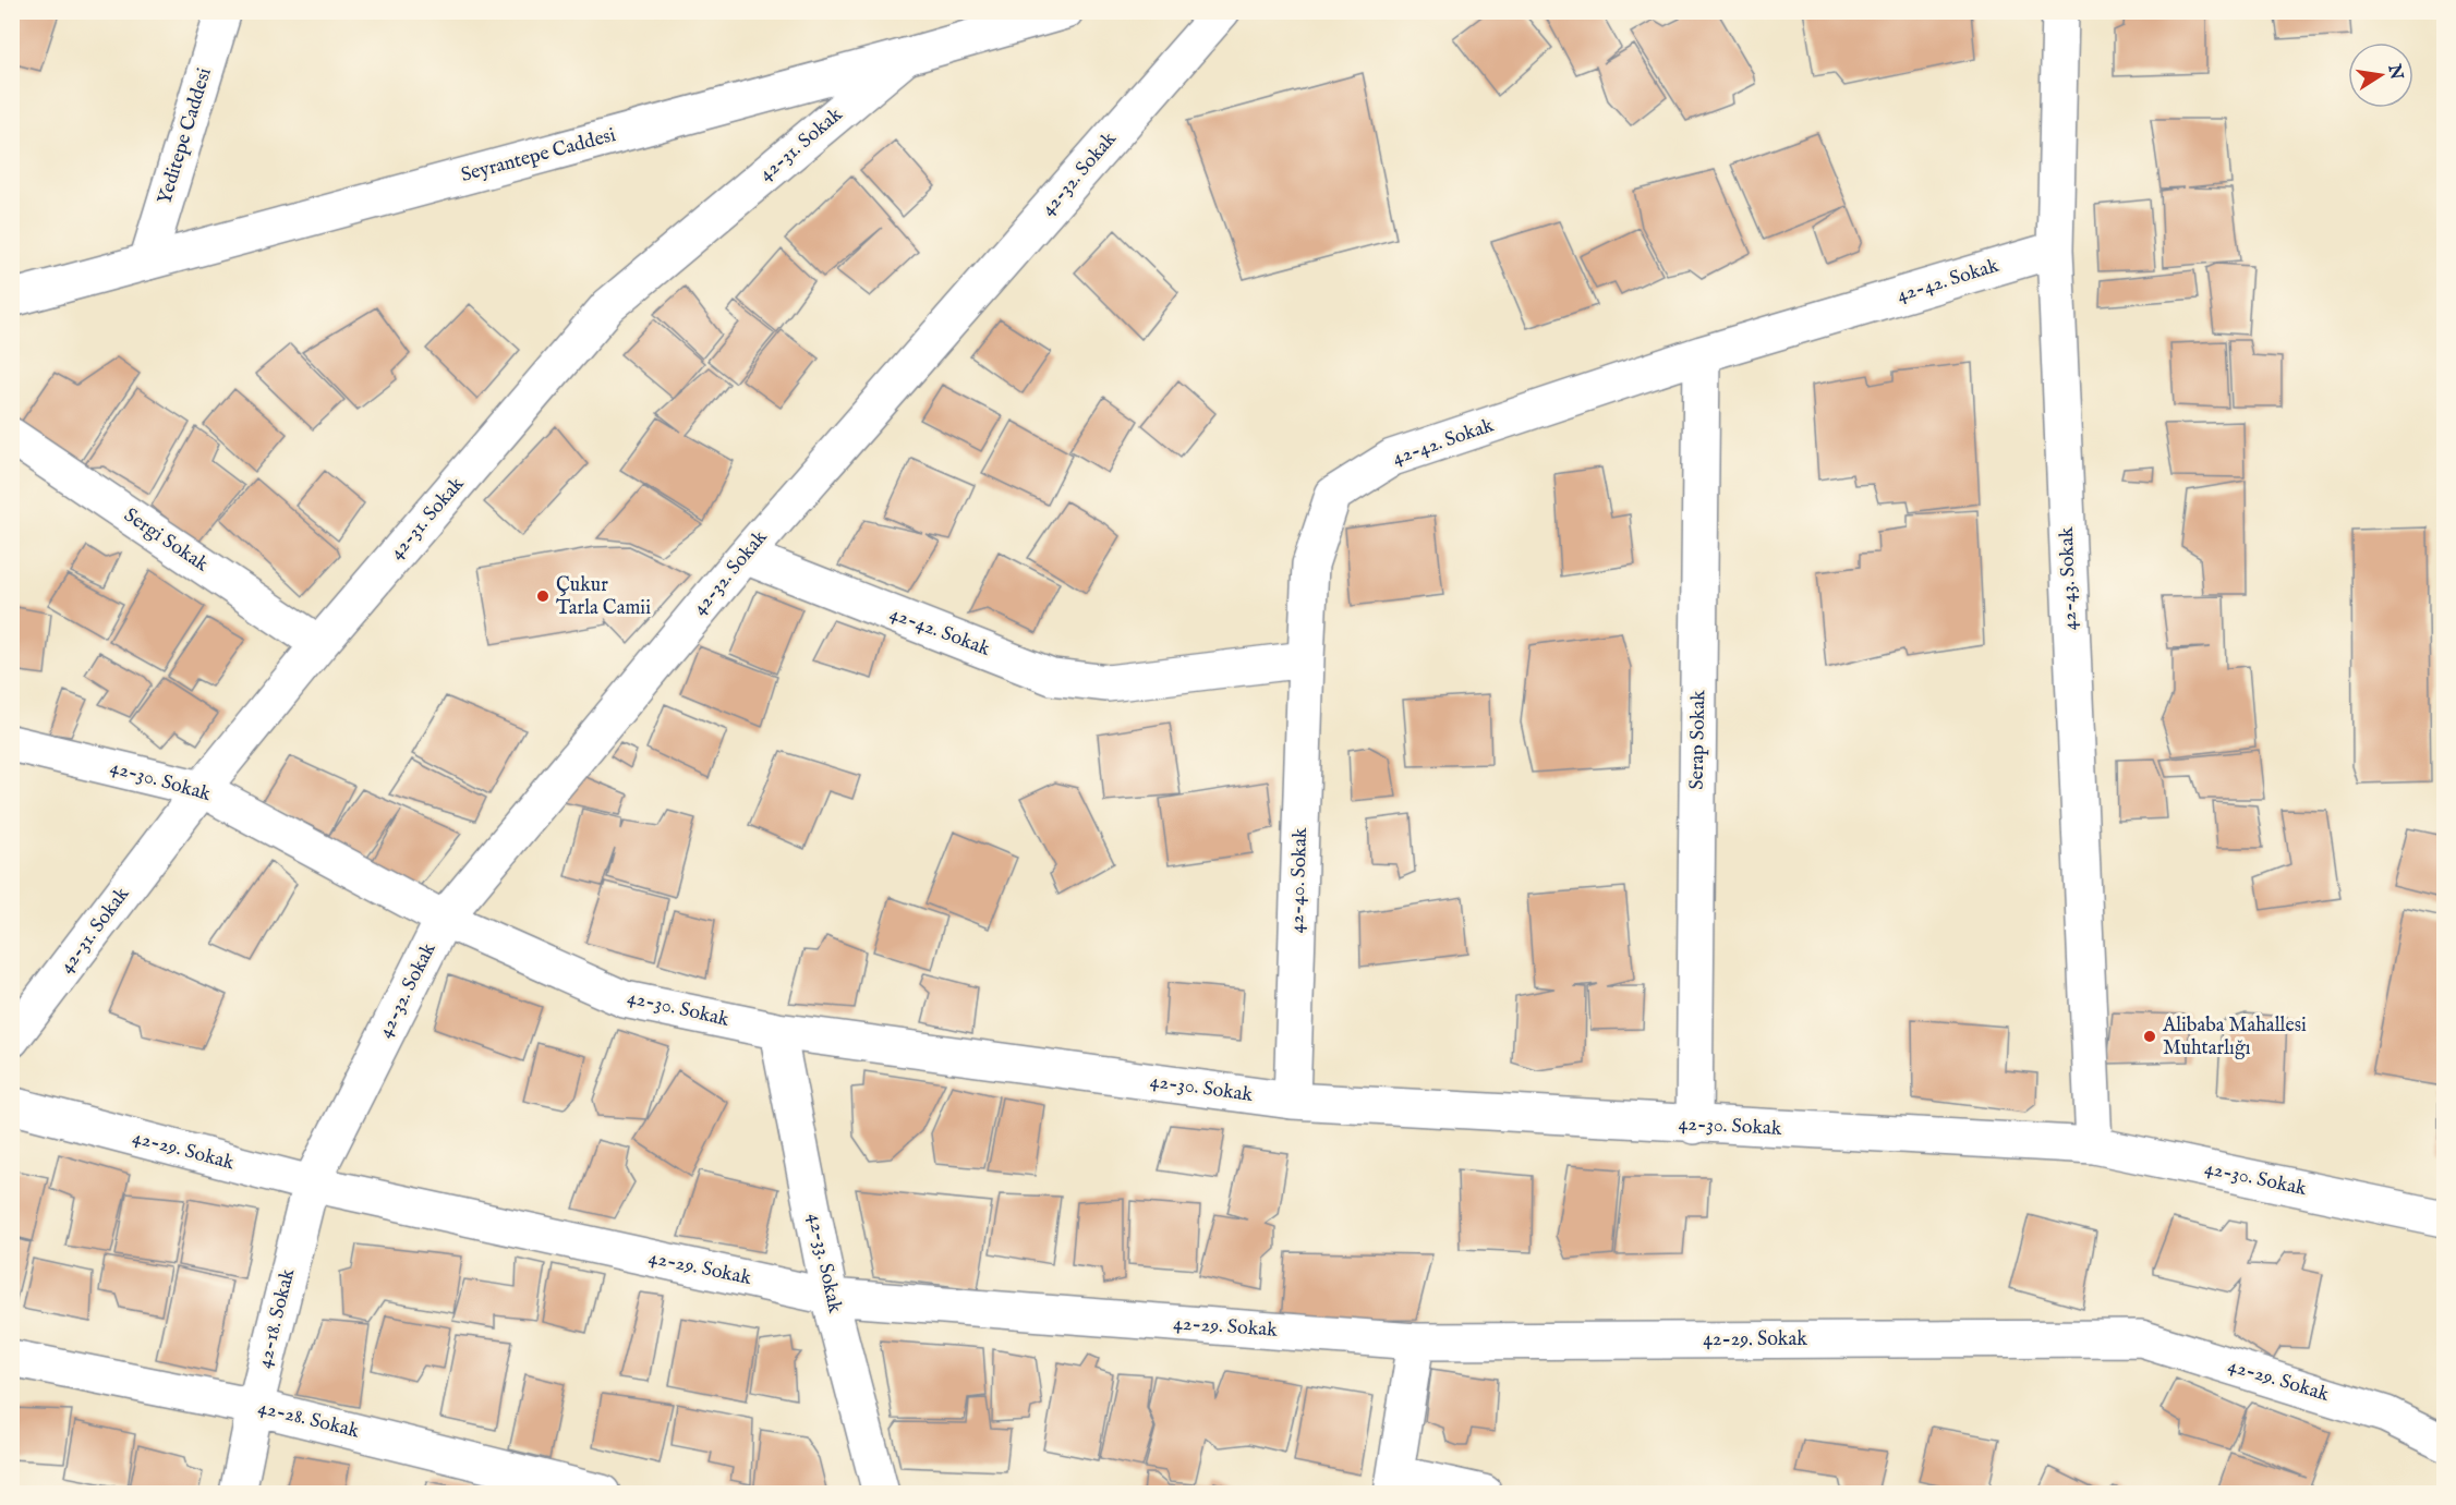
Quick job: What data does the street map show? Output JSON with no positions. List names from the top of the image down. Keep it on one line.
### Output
{"streets":{"street":["Yeditepe Caddesi","42-31. Sokak","Seyrantepe Caddesi","42-32. Sokak","42-42. Sokak","Sergi Sokak","42-43. Sokak","Serap Sokak","42-30. Sokak","42-40. Sokak","42-29. Sokak","42-33. Sokak","42-18. Sokak","42-28. Sokak"]},"crossings":[["Yeditepe Caddesi","Seyrantepe Caddesi"],["42-31. Sokak","Seyrantepe Caddesi"],["42-31. Sokak","Sergi Sokak"],["42-31. Sokak","42-30. Sokak"],["42-32. Sokak","42-42. Sokak"],["42-32. Sokak","42-30. Sokak"],["42-32. Sokak","42-29. Sokak"],["42-32. Sokak","42-18. Sokak"],["42-42. Sokak","42-43. Sokak"],["42-42. Sokak","Serap Sokak"],["42-42. Sokak","42-40. Sokak"],["42-43. Sokak","42-30. Sokak"],["Serap Sokak","42-30. Sokak"],["42-30. Sokak","42-40. Sokak"],["42-30. Sokak","42-33. Sokak"],["42-29. Sokak","42-33. Sokak"],["42-29. Sokak","42-18. Sokak"],["42-18. Sokak","42-28. Sokak"]],"places":["Çukur Tarla Camii","Alibaba Mahallesi Muhtarlığı"],"north":"right"}
